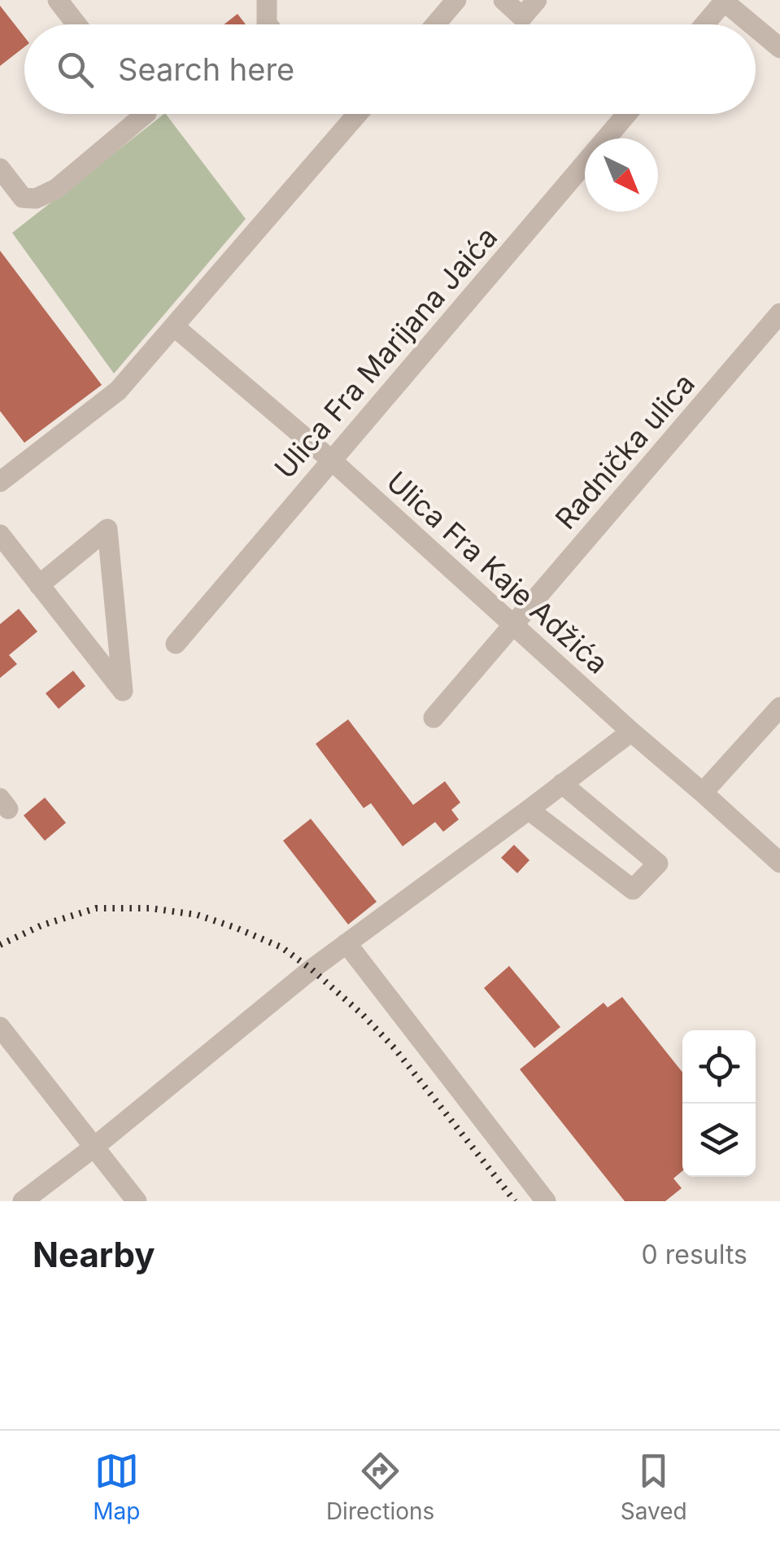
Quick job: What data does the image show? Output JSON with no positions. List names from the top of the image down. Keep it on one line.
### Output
{"streets":{"street":["Ulica Fra Marijana Jaića","Radnička ulica","Ulica Fra Kaje Adžića"]},"crossings":[["Ulica Fra Marijana Jaića","Ulica Fra Kaje Adžića"],["Radnička ulica","Ulica Fra Kaje Adžića"]],"north":"bottom right","page":{"search":"Search here","heading":["Nearby","0 results"],"nav":["Map","Directions","Saved"]}}
